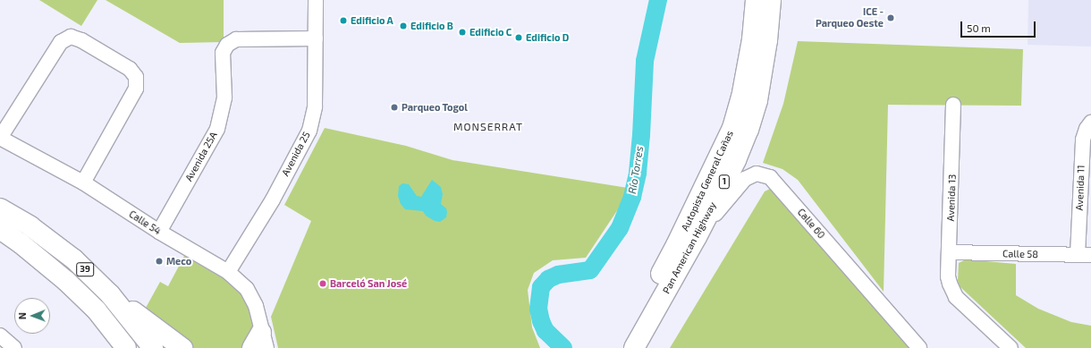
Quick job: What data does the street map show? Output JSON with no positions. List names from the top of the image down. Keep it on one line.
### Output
{"streets":{"highway":["Autopista General Cañas","1","Pan American Highway","39"],"street":["Avenida 25","Avenida 25A","Avenida 11","Avenida 13","Calle 54","Calle 60","Calle 58"]},"crossings":[["Avenida 25","Avenida 25A"],["Avenida 25","Calle 54"],["Avenida 25A","Calle 54"],["Avenida 11","Calle 58"],["Avenida 13","Calle 58"],["Calle 60","Pan American Highway"]],"districts":["MONSERRAT"],"water":["Río Torres"],"places":["ICE - Parqueo Oeste","Edificio A","Edificio B","Edificio C","Edificio D","Parqueo Togol","Meco","Barceló San José"],"scale_bar":"50 m","north":"left"}
